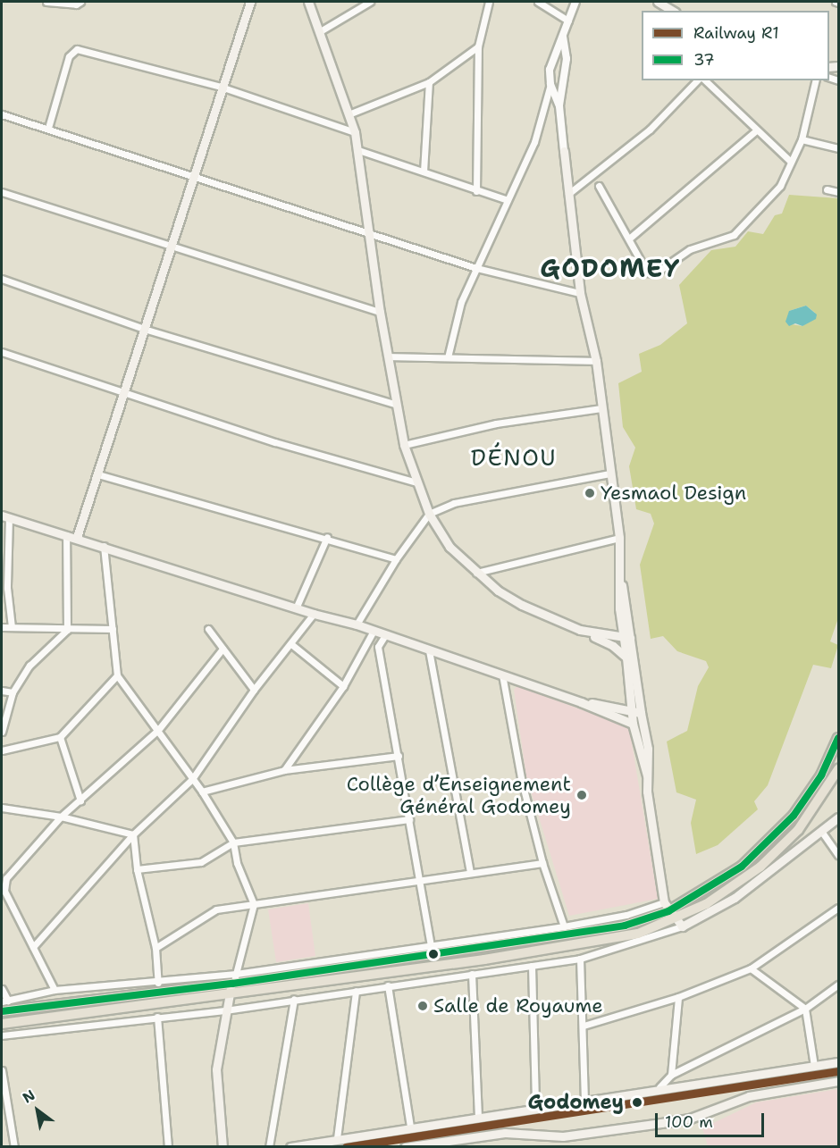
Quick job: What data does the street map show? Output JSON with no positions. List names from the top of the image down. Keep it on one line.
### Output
{"districts":["GODOMEY","DÉNOU"],"places":["Yesmaol Design","Collège d’Enseignement Général Godomey","Salle de Royaume","Godomey"],"lines":["transit line 37","rail line R1"],"legend":["Railway R1","37"],"scale_bar":"100 m","north":"top left"}
